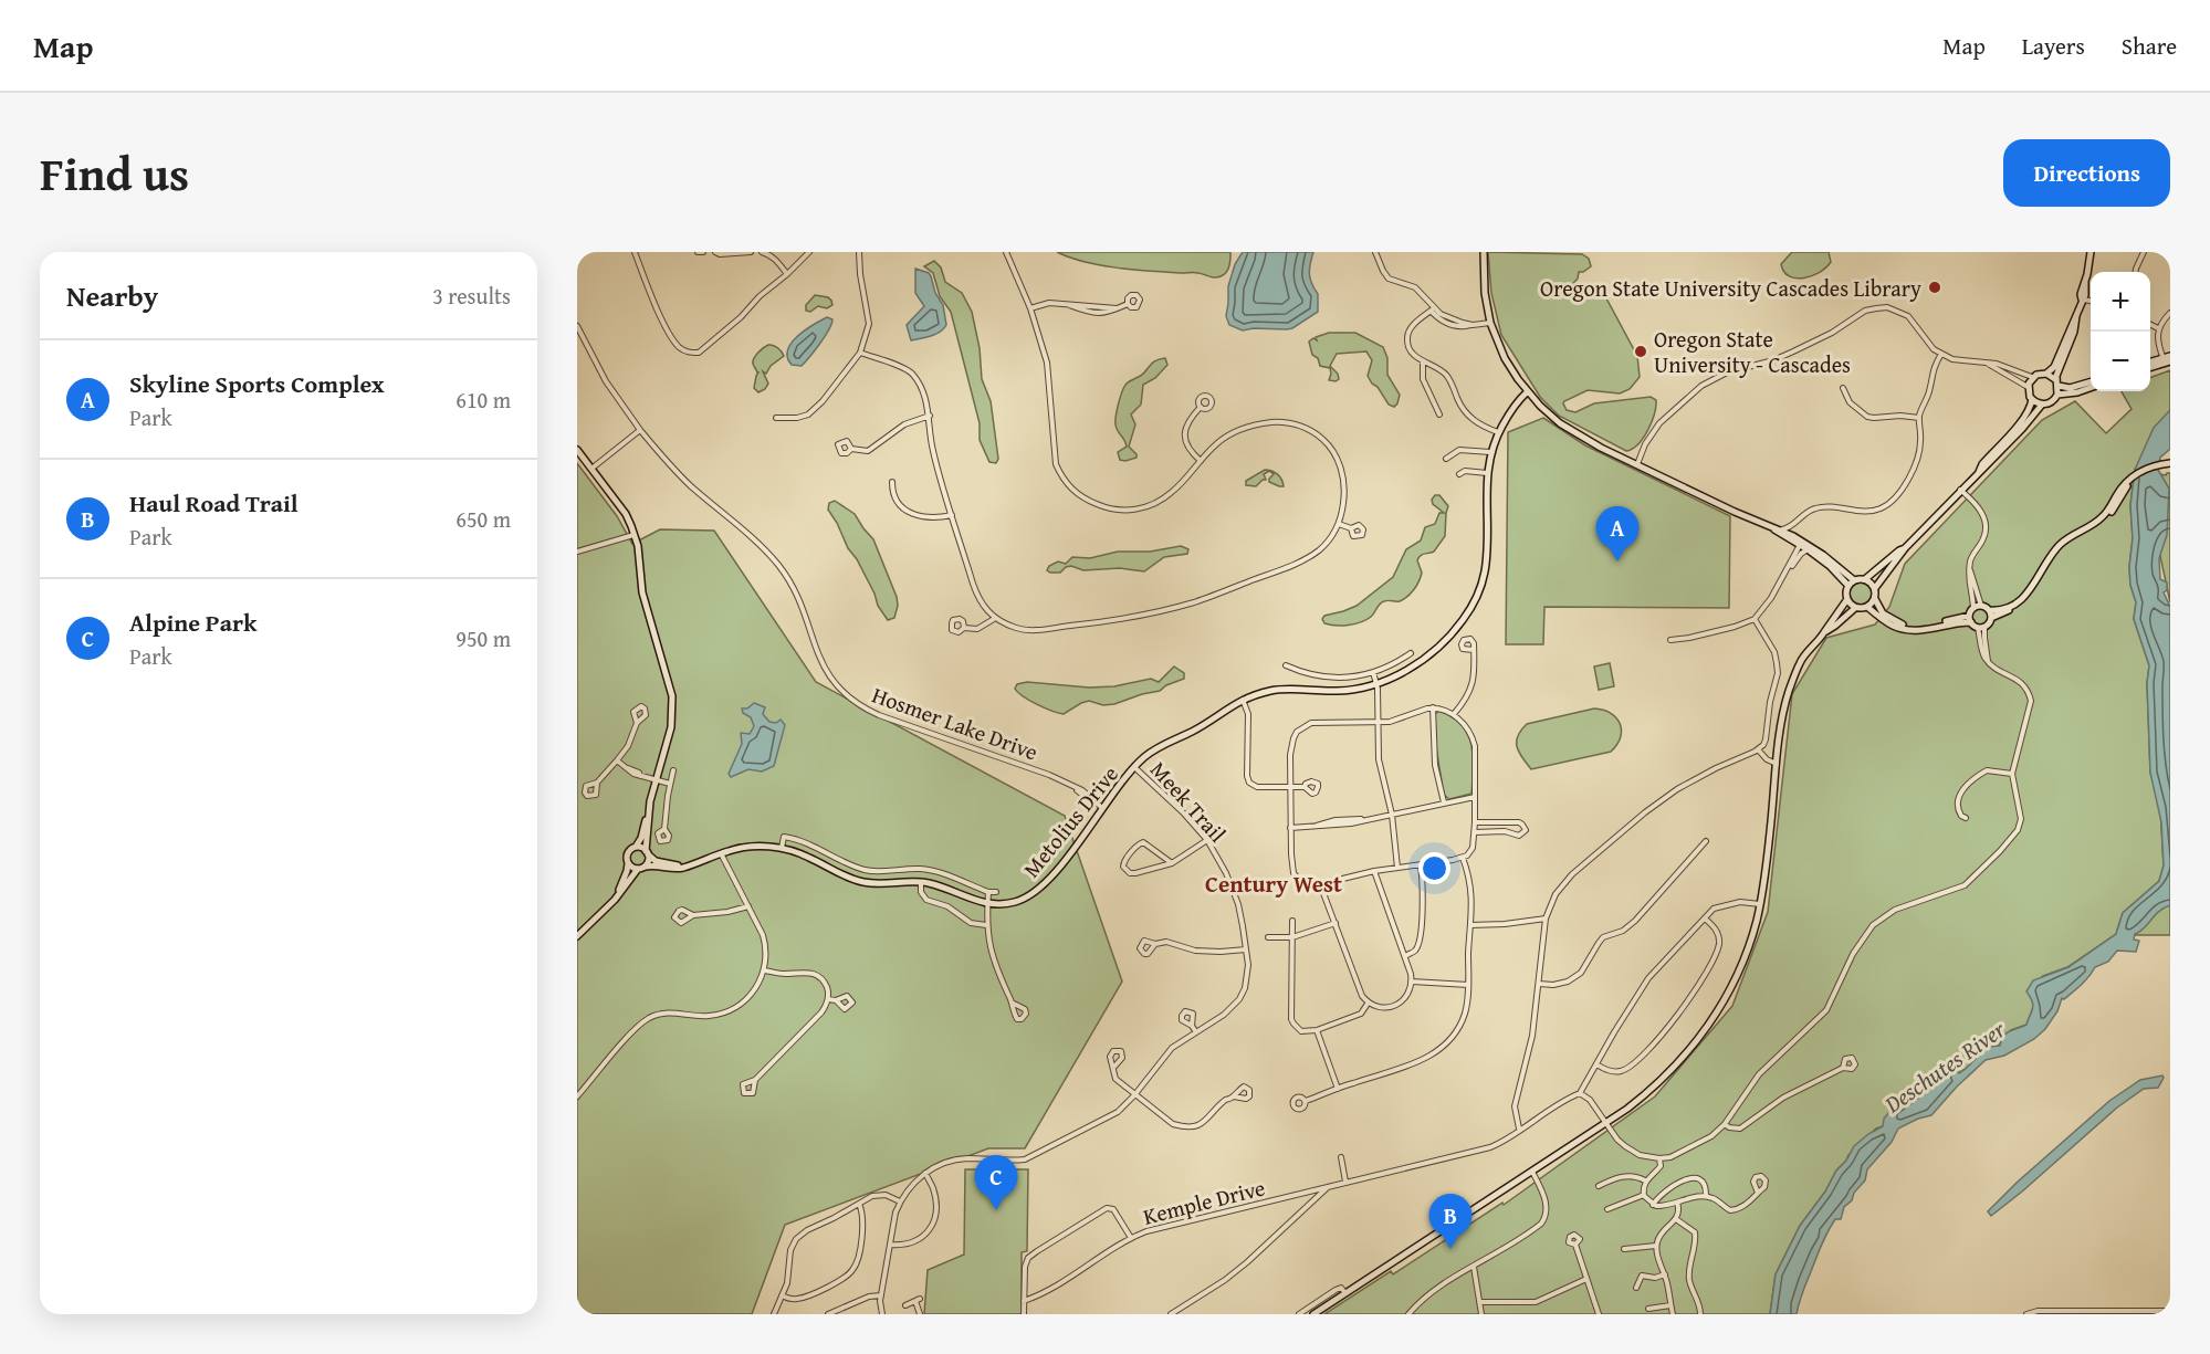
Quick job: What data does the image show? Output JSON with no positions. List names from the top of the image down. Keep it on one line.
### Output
{"streets":{"main road":["Metolius Drive"],"street":["Hosmer Lake Drive","Meek Trail","Kemple Drive"]},"crossings":[["Hosmer Lake Drive","Metolius Drive"],["Meek Trail","Metolius Drive"]],"districts":["Century West"],"water":["Deschutes River"],"places":["Oregon State University Cascades Library","Oregon State University - Cascades"],"page":{"header":"Map","nav":["Map","Layers","Share"],"title":"Find us","buttons":"Directions","heading":["Nearby","3 results"],"map_buttons":["+","−"],"list":[{"mark":"A","name":"Skyline Sports Complex","note":"Park","value":"610 m"},{"mark":"B","name":"Haul Road Trail","note":"Park","value":"650 m"},{"mark":"C","name":"Alpine Park","note":"Park","value":"950 m"}],"pins":["A","C","B"]}}
